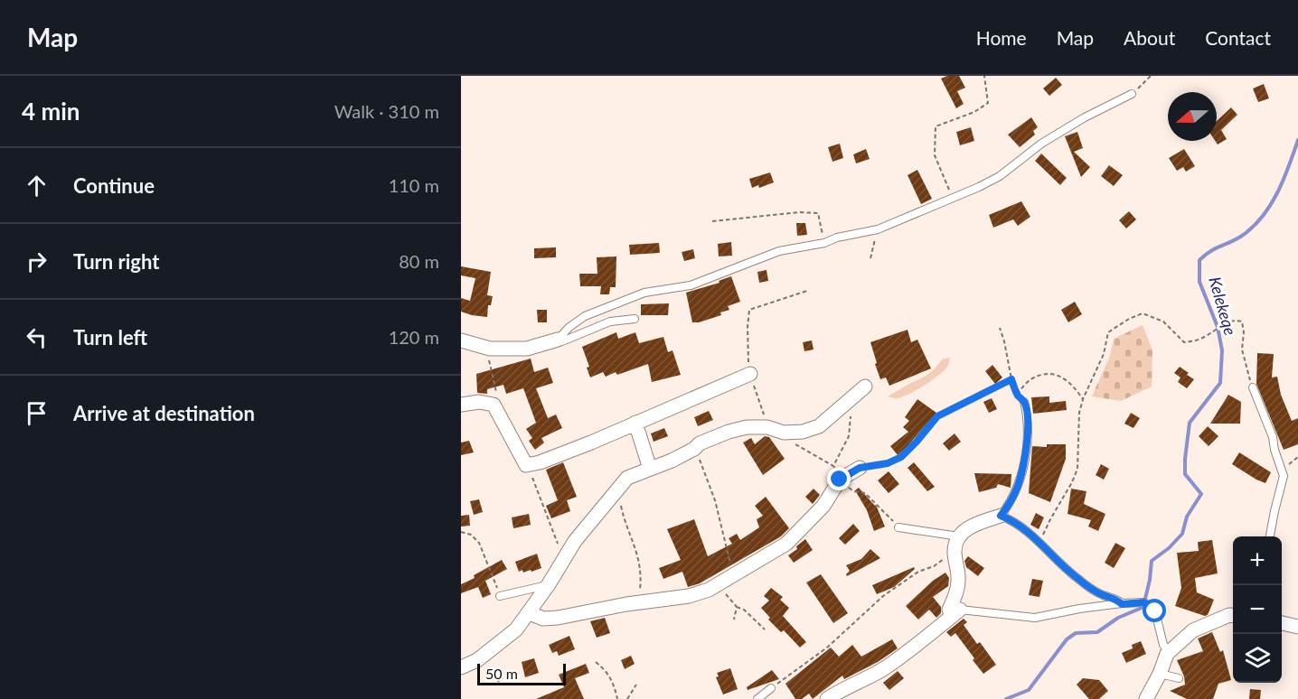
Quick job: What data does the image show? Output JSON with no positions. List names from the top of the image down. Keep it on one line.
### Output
{"water":["Kelekeqe"],"scale_bar":"50 m","north":"left","page":{"header":"Map","nav":["Home","Map","About","Contact"],"heading":["4 min","Walk · 310 m"],"list":[["Continue","110 m"],["Turn right","80 m"],["Turn left","120 m"],"Arrive at destination"],"map_buttons":["+","−"],"scale":"50 m"}}
